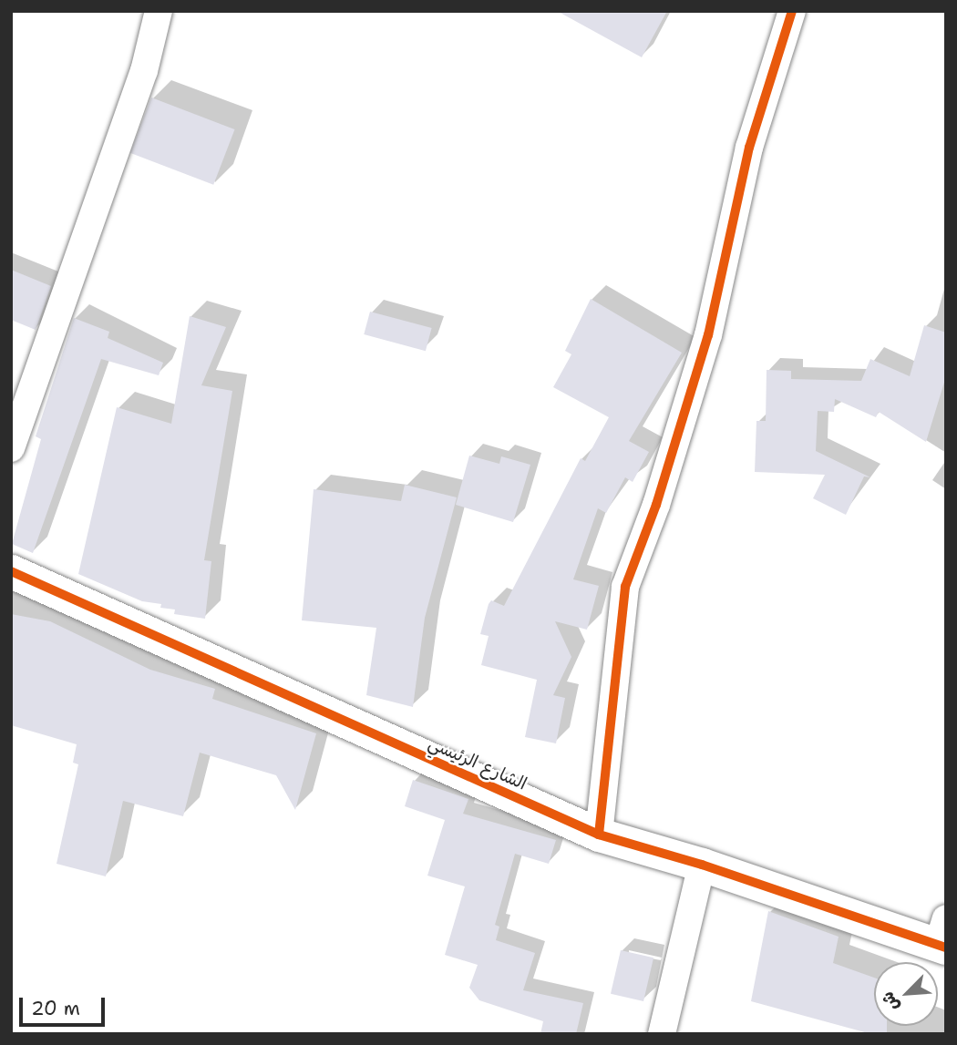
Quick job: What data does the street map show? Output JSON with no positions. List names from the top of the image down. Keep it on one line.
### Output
{"streets":{"street":["الشارع الرئيسي"]},"scale_bar":"20 m","north":"bottom left"}
